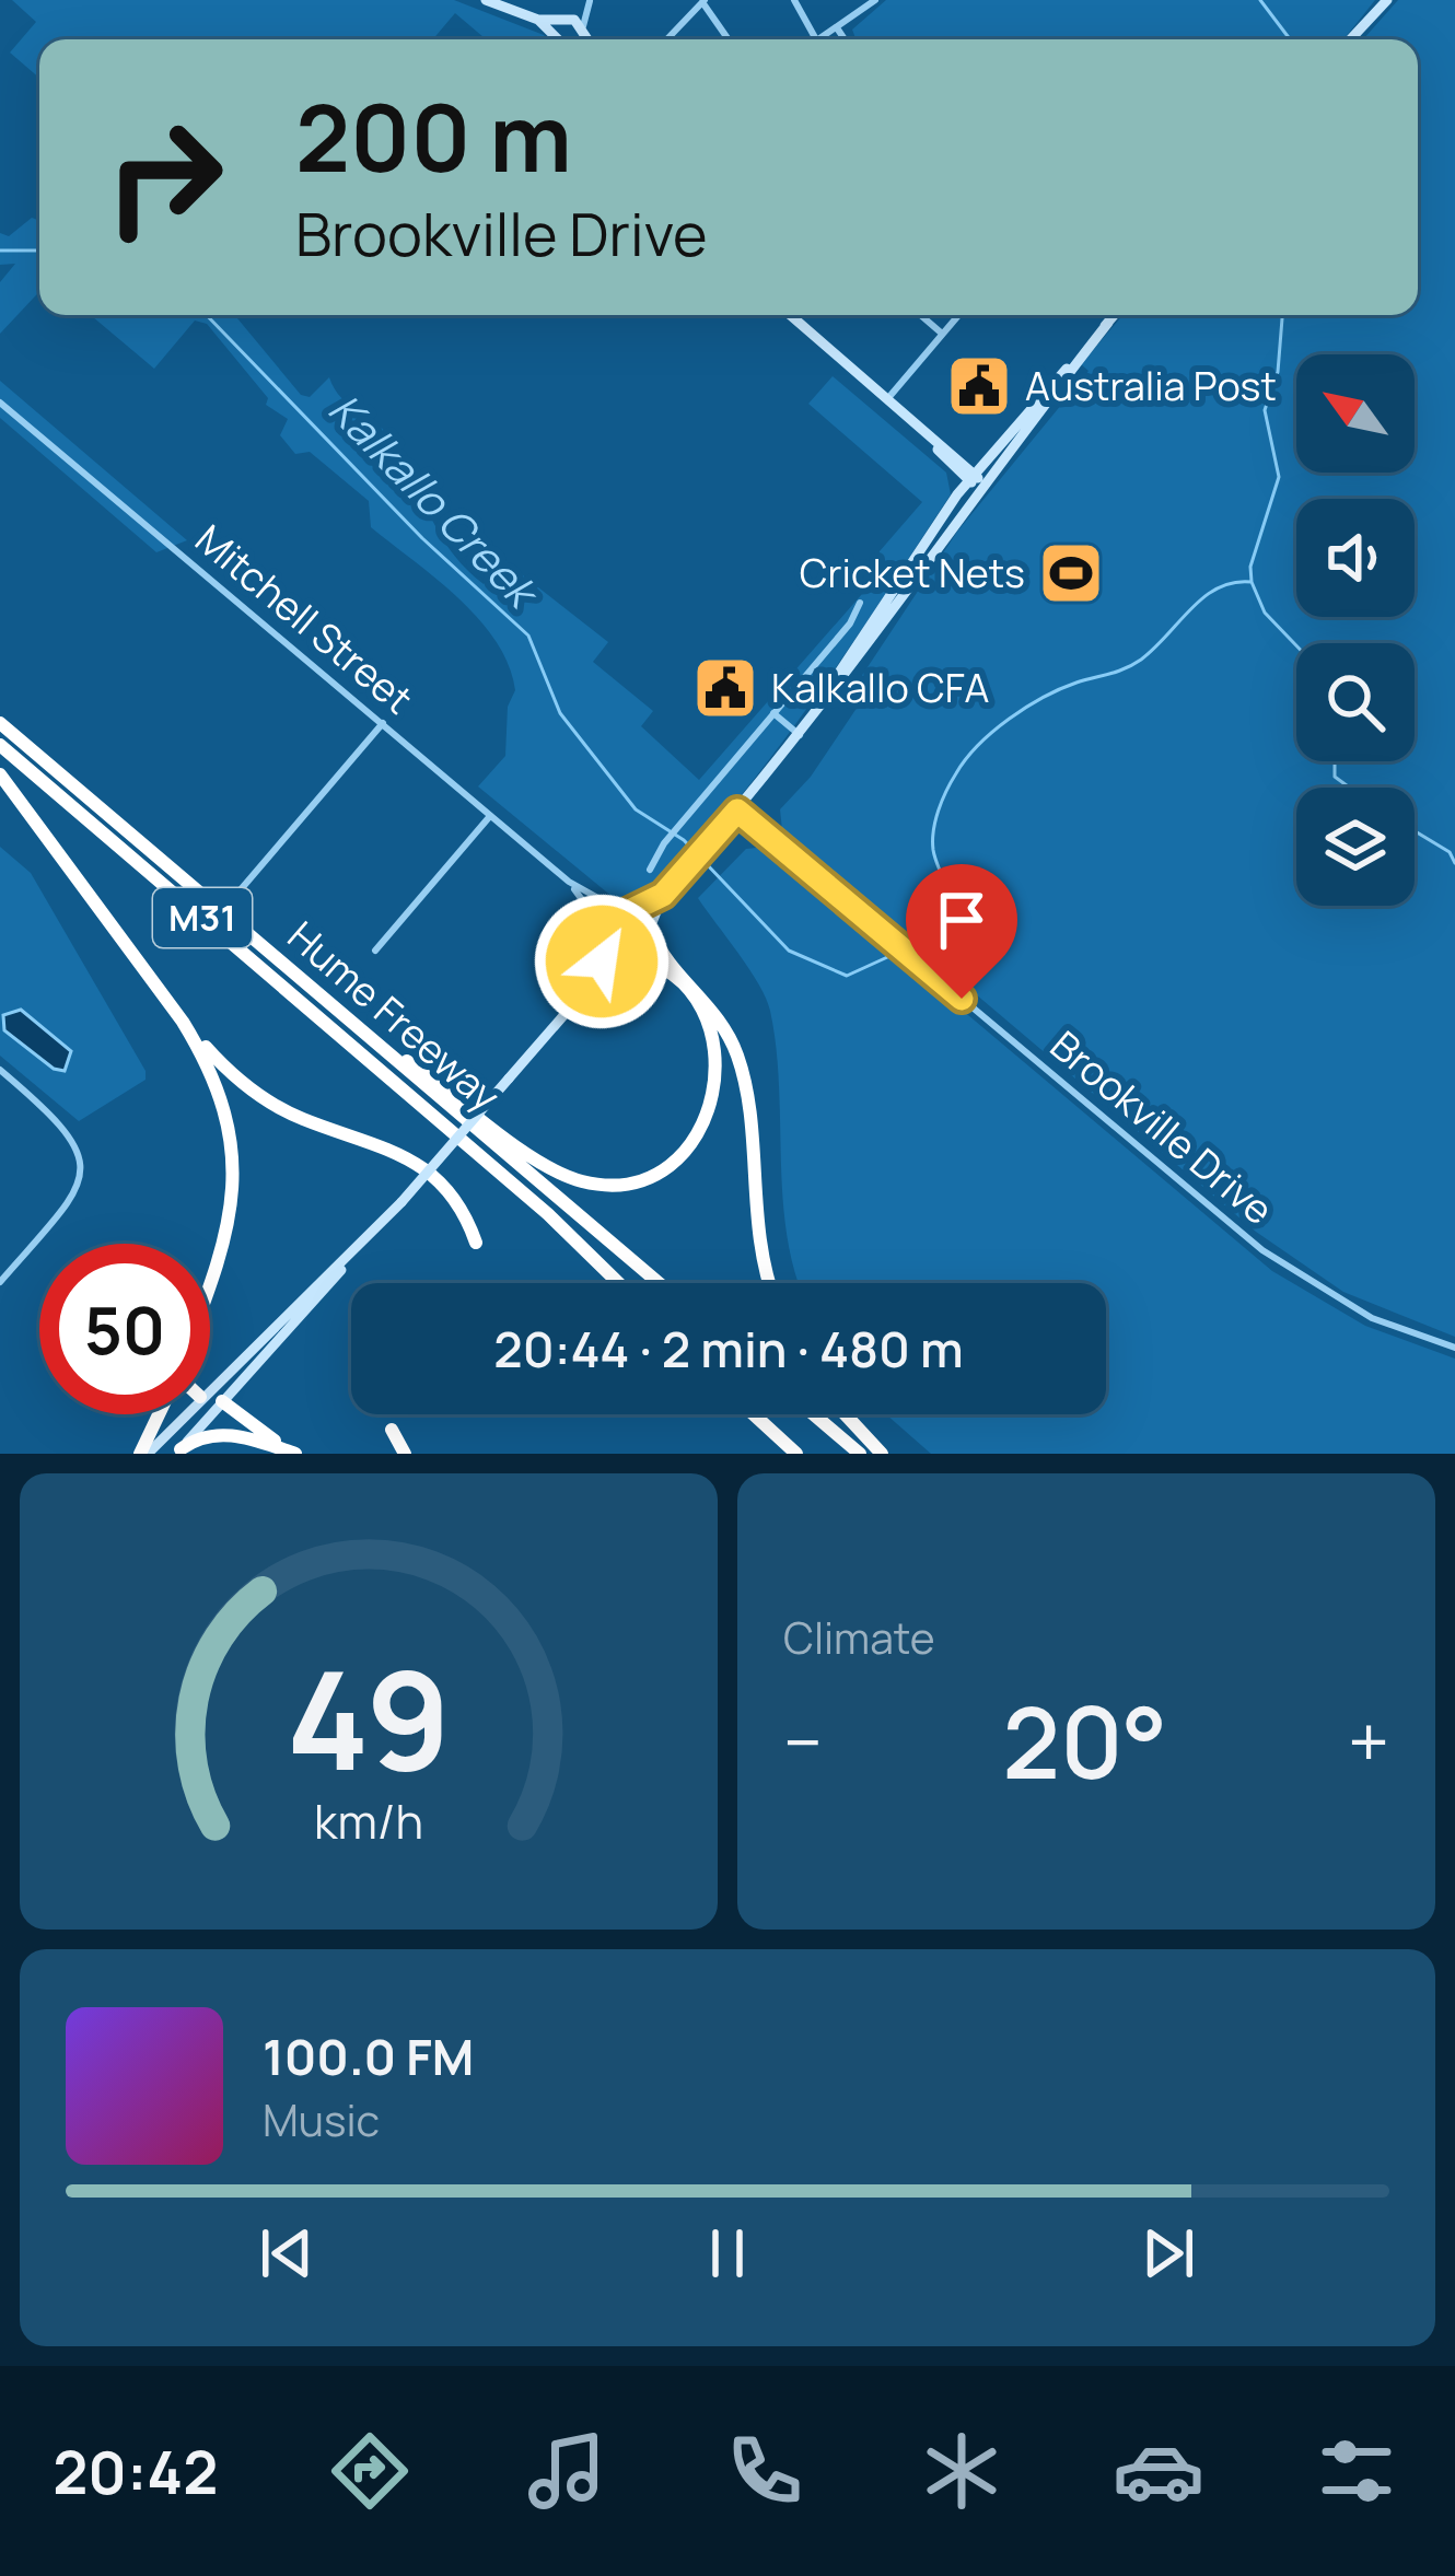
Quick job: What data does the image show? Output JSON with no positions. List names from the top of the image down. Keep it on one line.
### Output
{"streets":{"highway":["M31","Hume Freeway"],"street":["Mitchell Street","Brookville Drive"]},"water":["Kalkallo Creek"],"places":{"public building":["Australia Post","Kalkallo CFA"],"sports":["Cricket Nets"]},"north":"top left","page":{"turn":["200 m","Brookville Drive"],"limit":"50","trip":"20:44 · 2 min · 480 m","tile":"Climate","heat":["−","20°","+"],"song":["100.0 FM","Music"],"tabs":"20:42","gauge":["49","km/h"]}}
